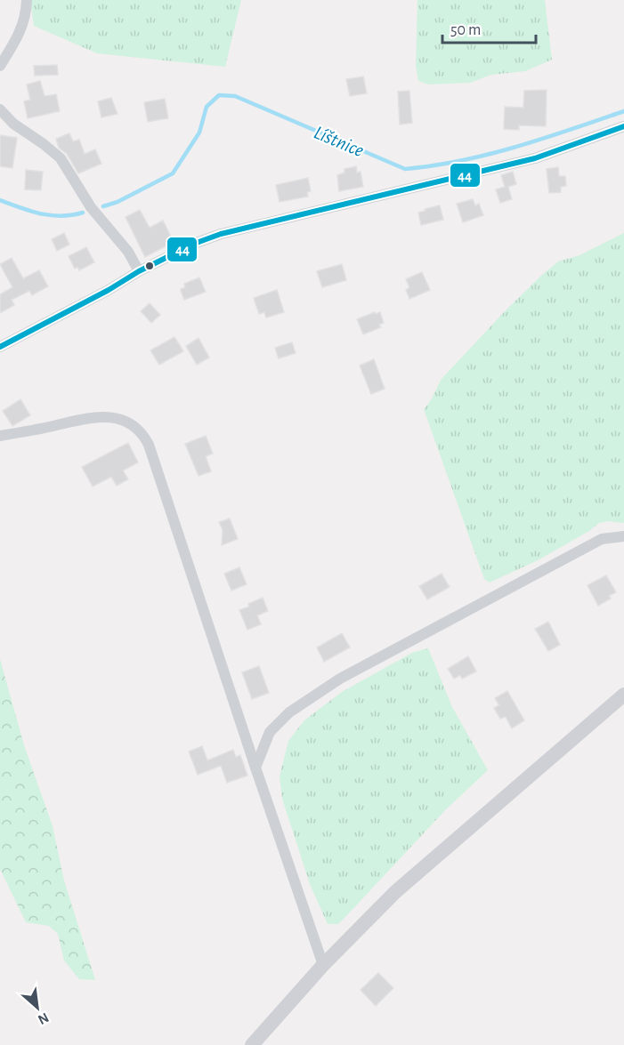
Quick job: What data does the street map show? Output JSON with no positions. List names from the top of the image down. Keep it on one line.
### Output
{"water":["Líštnice"],"lines":["transit line 44"],"scale_bar":"50 m","north":"bottom right"}
